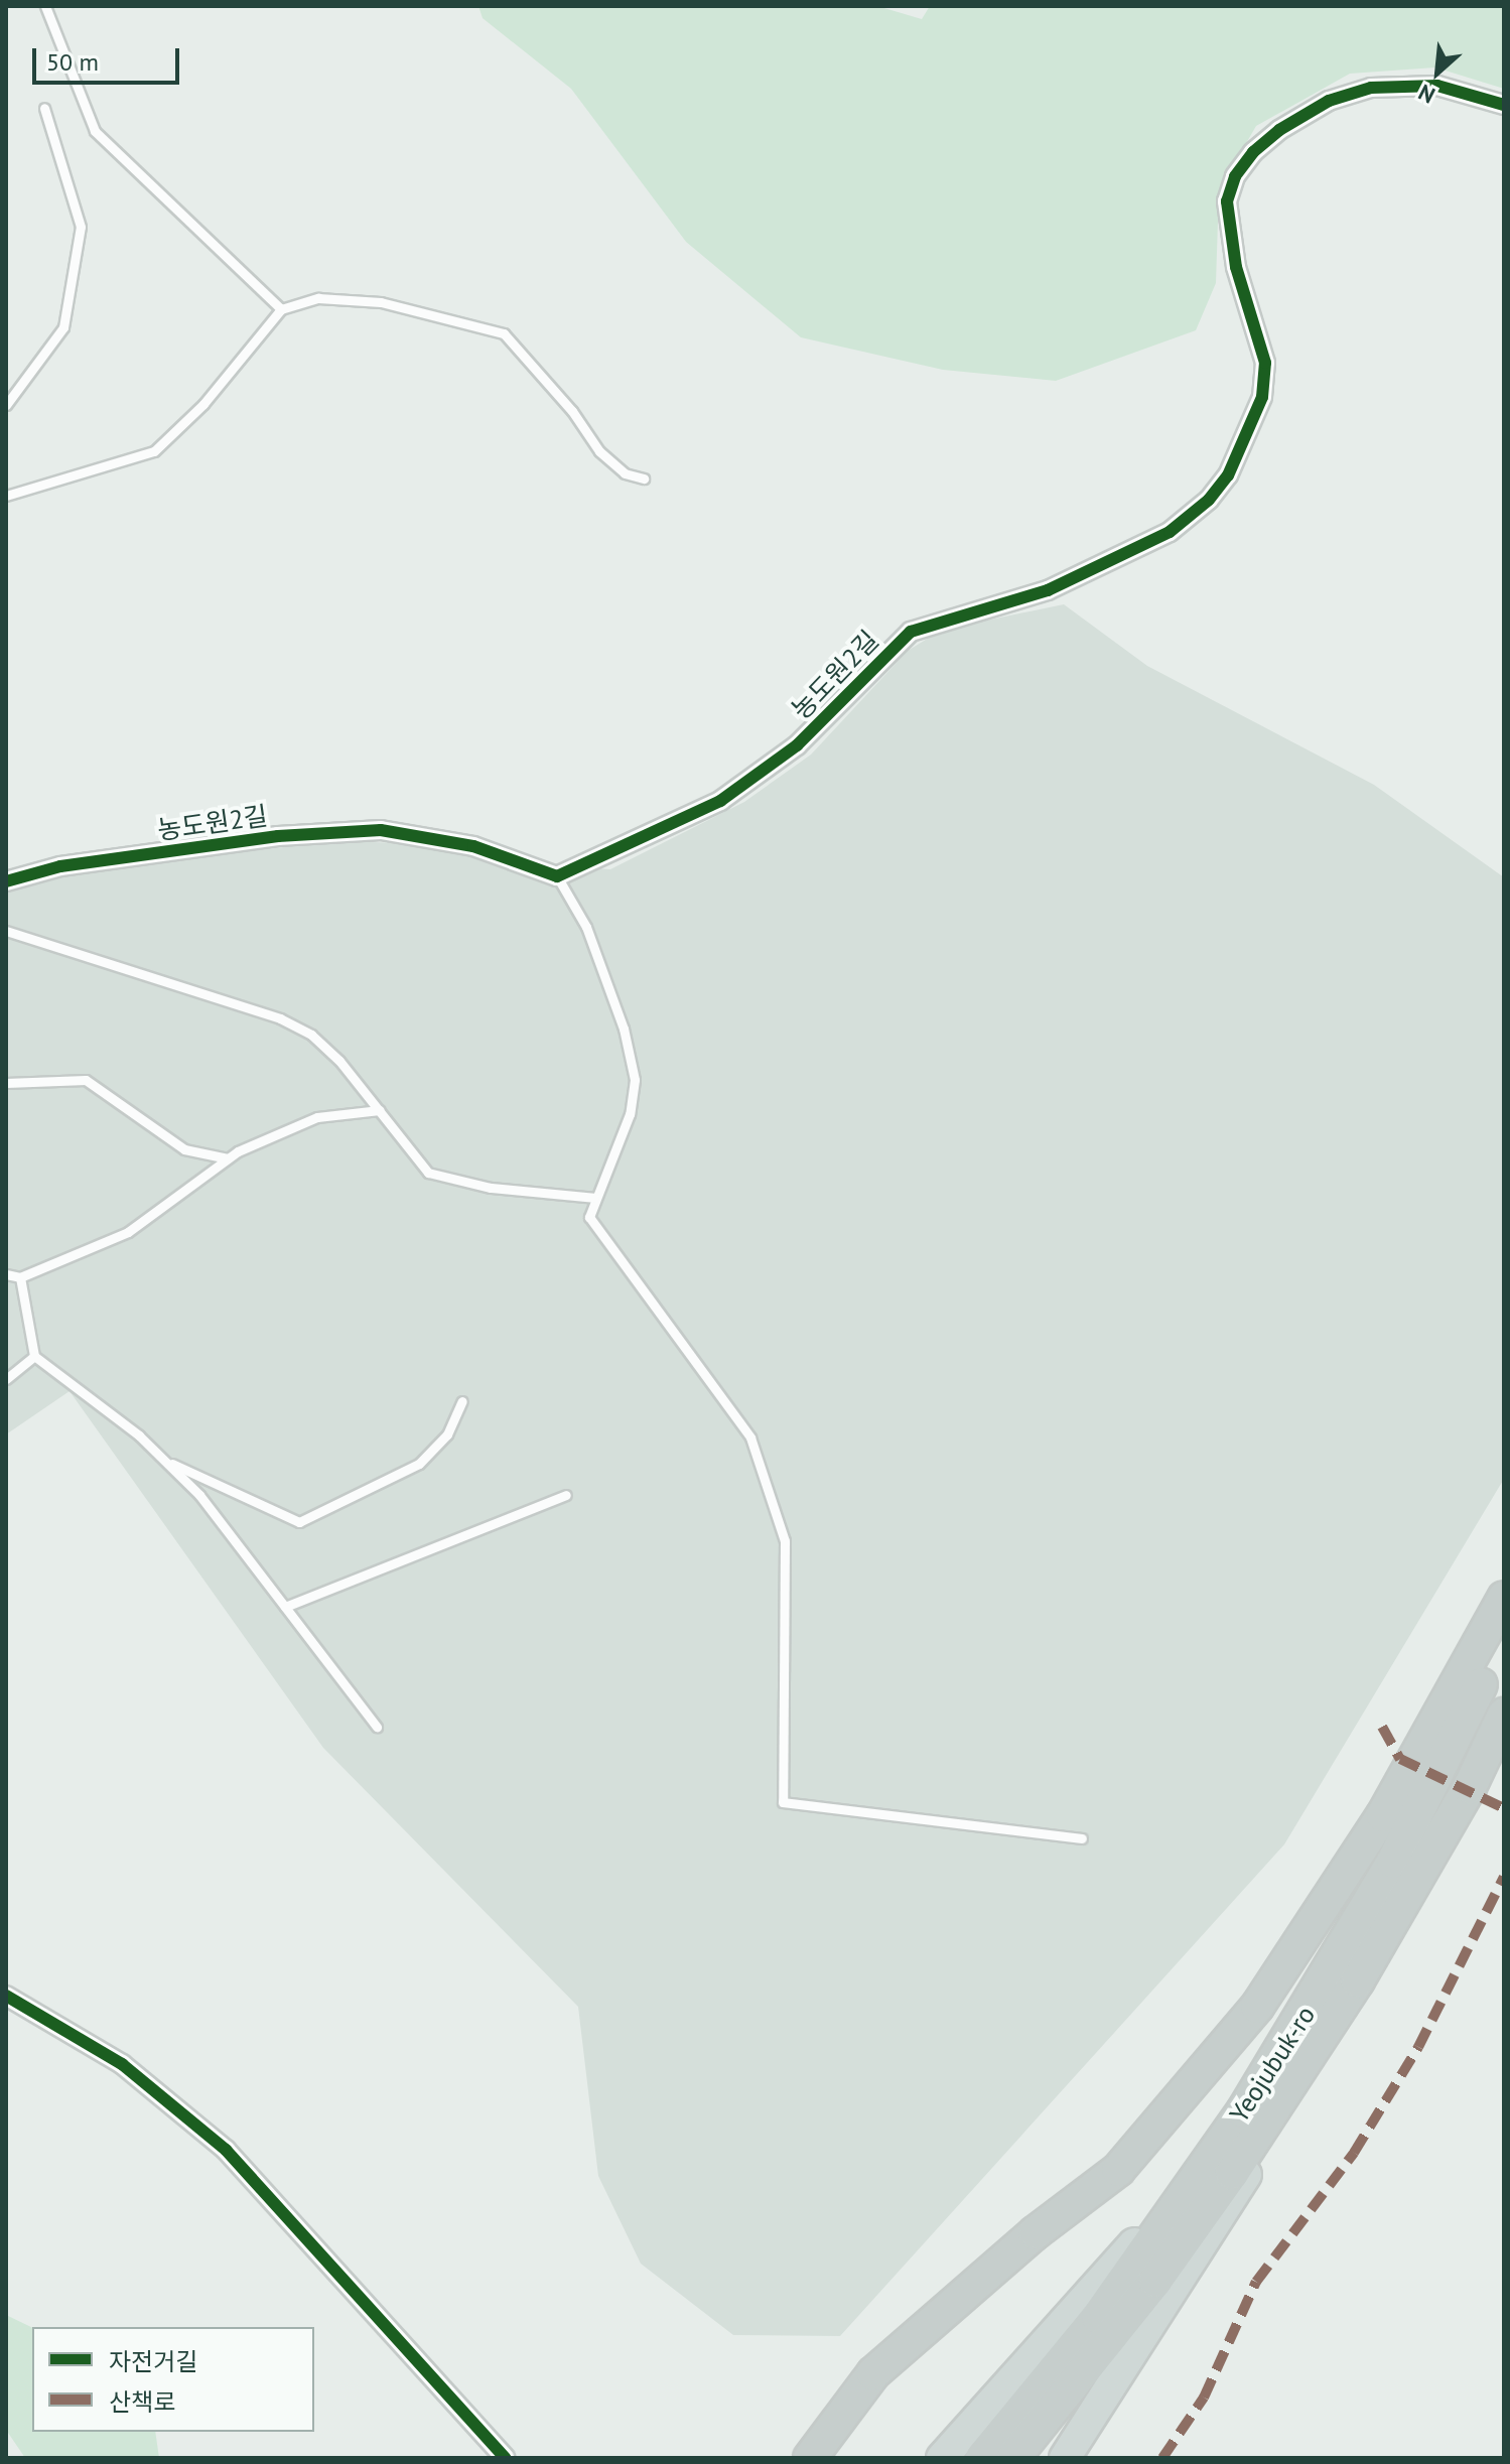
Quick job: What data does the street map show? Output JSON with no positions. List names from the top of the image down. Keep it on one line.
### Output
{"streets":{"highway":["Yeojubuk-ro"],"street":["농도원2길"]},"legend":["자전거길","산책로"],"scale_bar":"50 m","north":"bottom left"}
